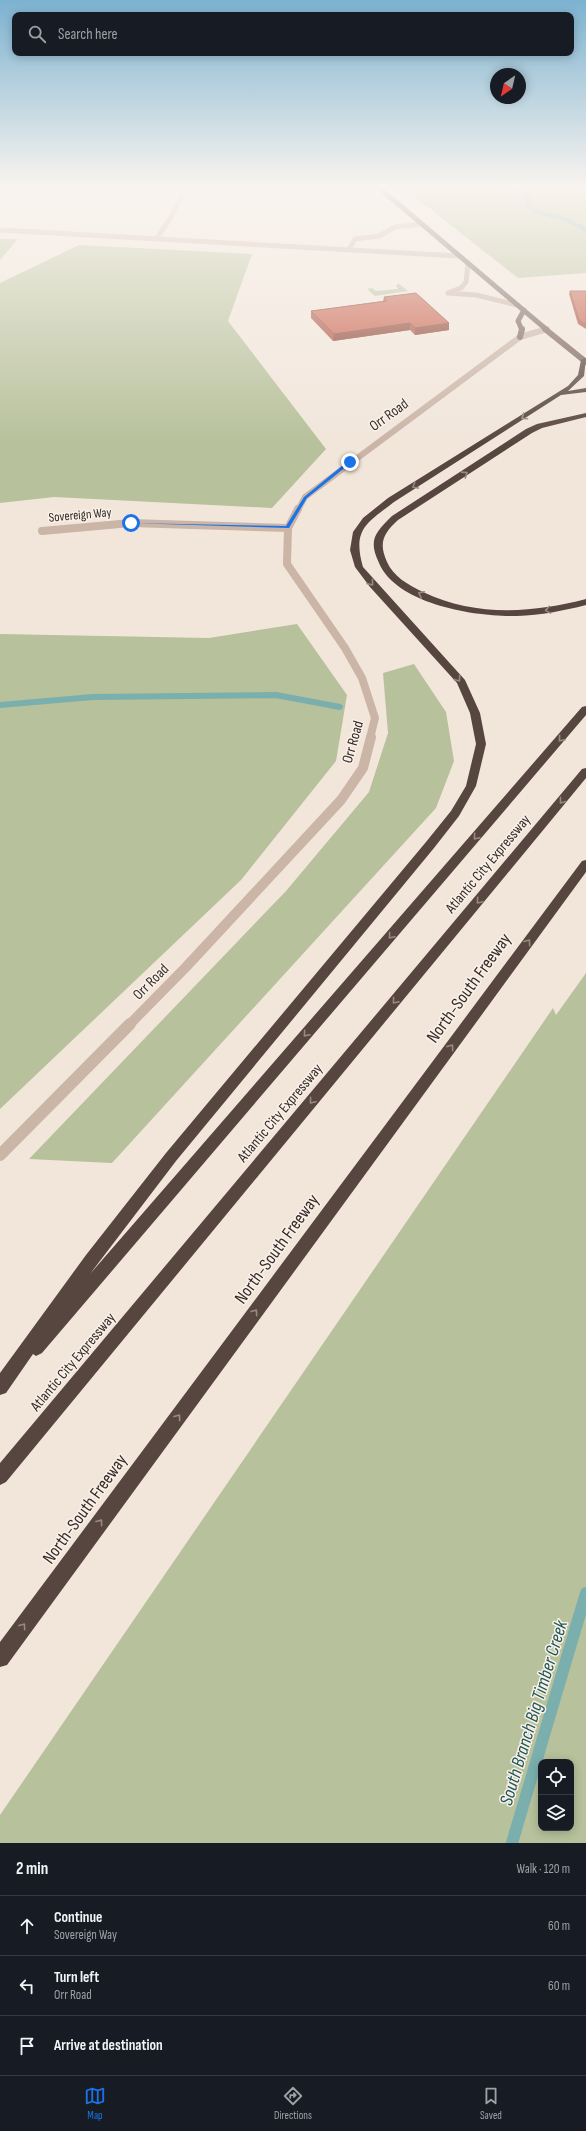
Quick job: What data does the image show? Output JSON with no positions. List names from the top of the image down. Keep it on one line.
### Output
{"streets":{"highway":["Atlantic City Expressway","North-South Freeway"],"street":["Orr Road","Sovereign Way"]},"crossings":[["Orr Road","Sovereign Way"]],"one_way":["North-South Freeway"],"water":["South Branch Big Timber Creek"],"north":"bottom left","page":{"search":"Search here","heading":["2 min","Walk · 120 m"],"list":[["Continue","Sovereign Way","60 m"],["Turn left","Orr Road","60 m"],"Arrive at destination"],"nav":["Map","Directions","Saved"]}}
